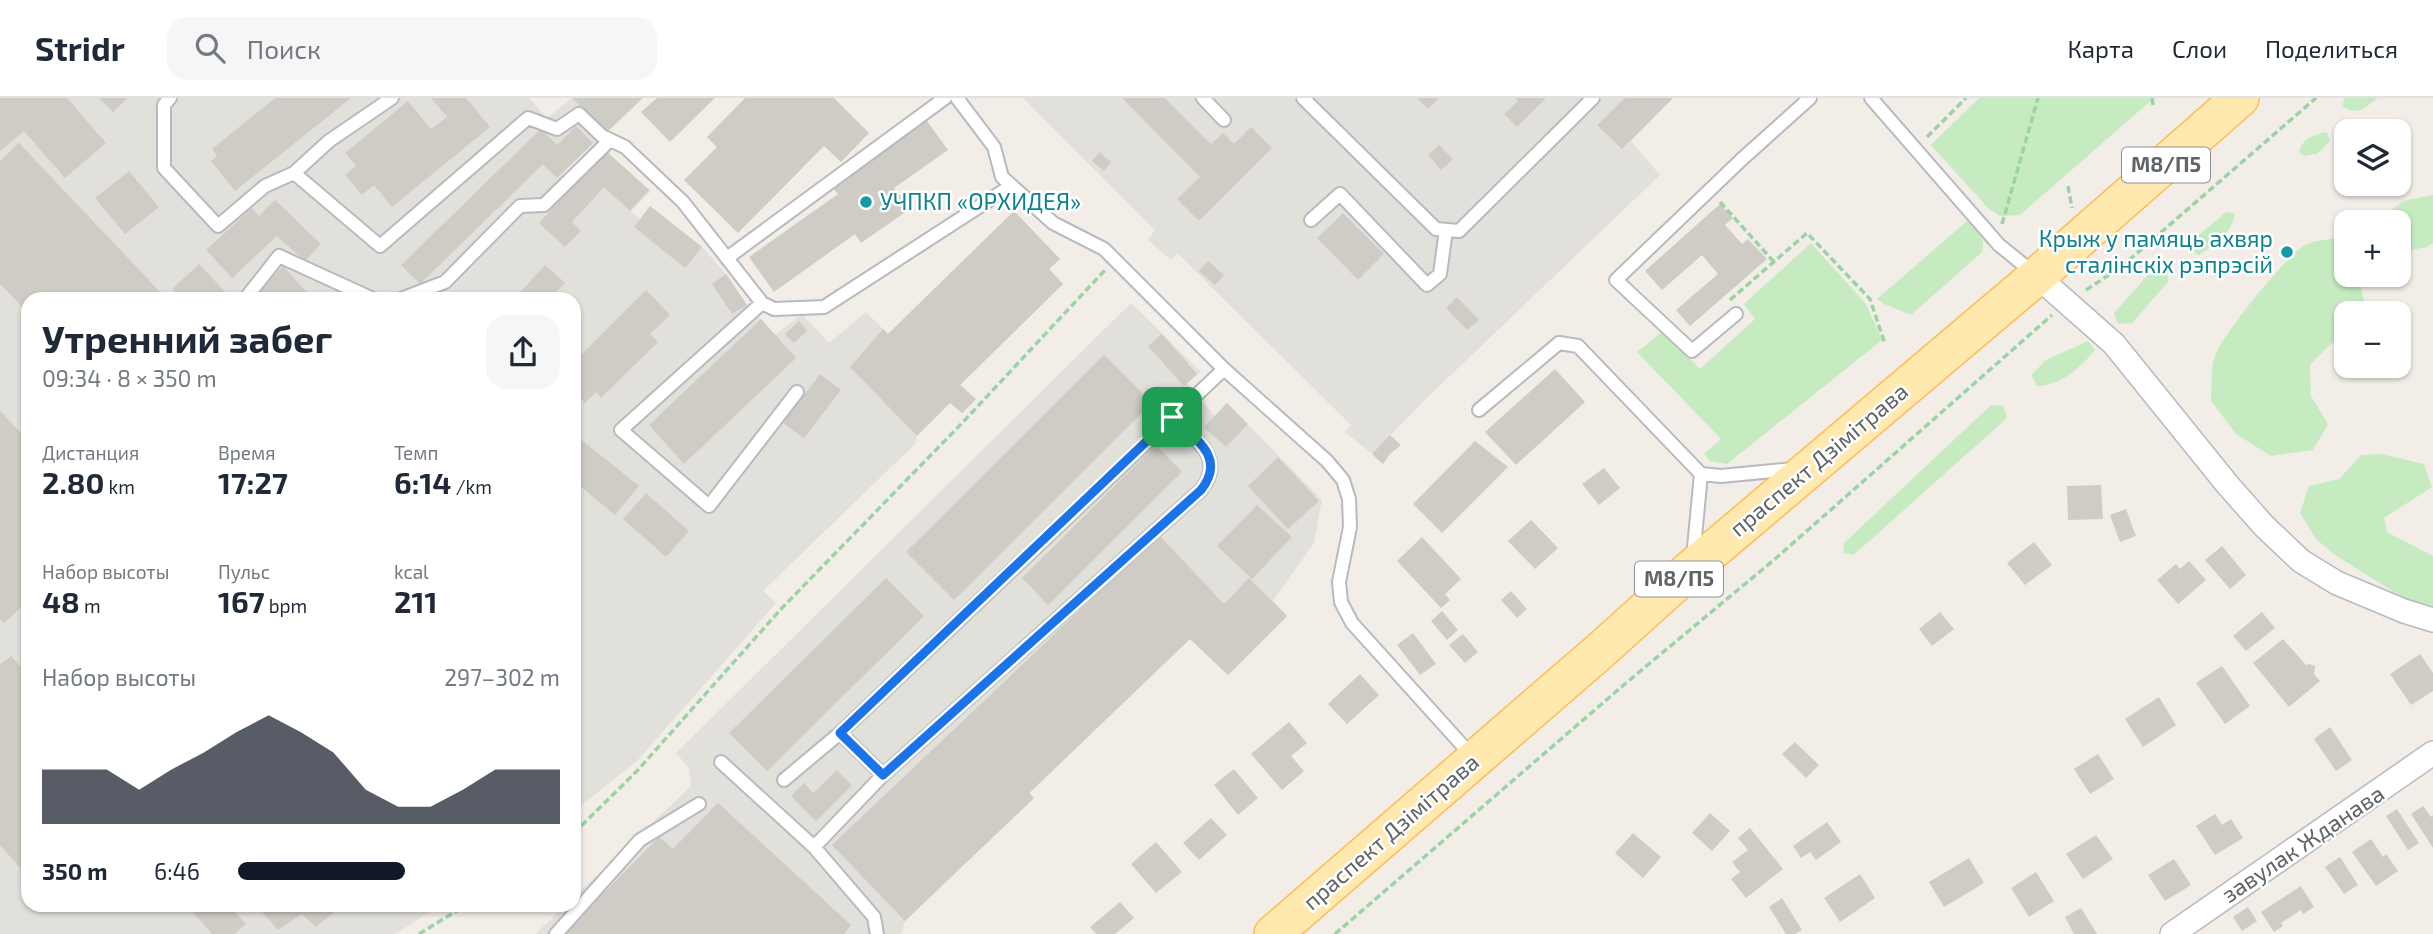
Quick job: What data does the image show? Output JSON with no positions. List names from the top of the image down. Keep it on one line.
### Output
{"streets":{"main road":["М8/П5","праспект Дзімітрава"],"street":["завулак Жданава"]},"places":["УЧПКП «ОРХИДЕЯ»","Крыж у памяць ахвяр сталінскіх рэпрэсій"],"page":{"header":"Stridr","search":"Поиск","nav":["Карта","Слои","Поделиться"],"map_buttons":["+","−"],"heading":["Утренний забег","09:34 · 8 × 350 m"],"stats":[["Дистанция","2.80 km"],["Время","17:27"],["Темп","6:14 /km"],["Набор высоты","48 m"],["Пульс","167 bpm"],["kcal","211"]],"chart":["Набор высоты","297–302 m"],"list":[{"name":"350 m","note":"6:46"}]}}
